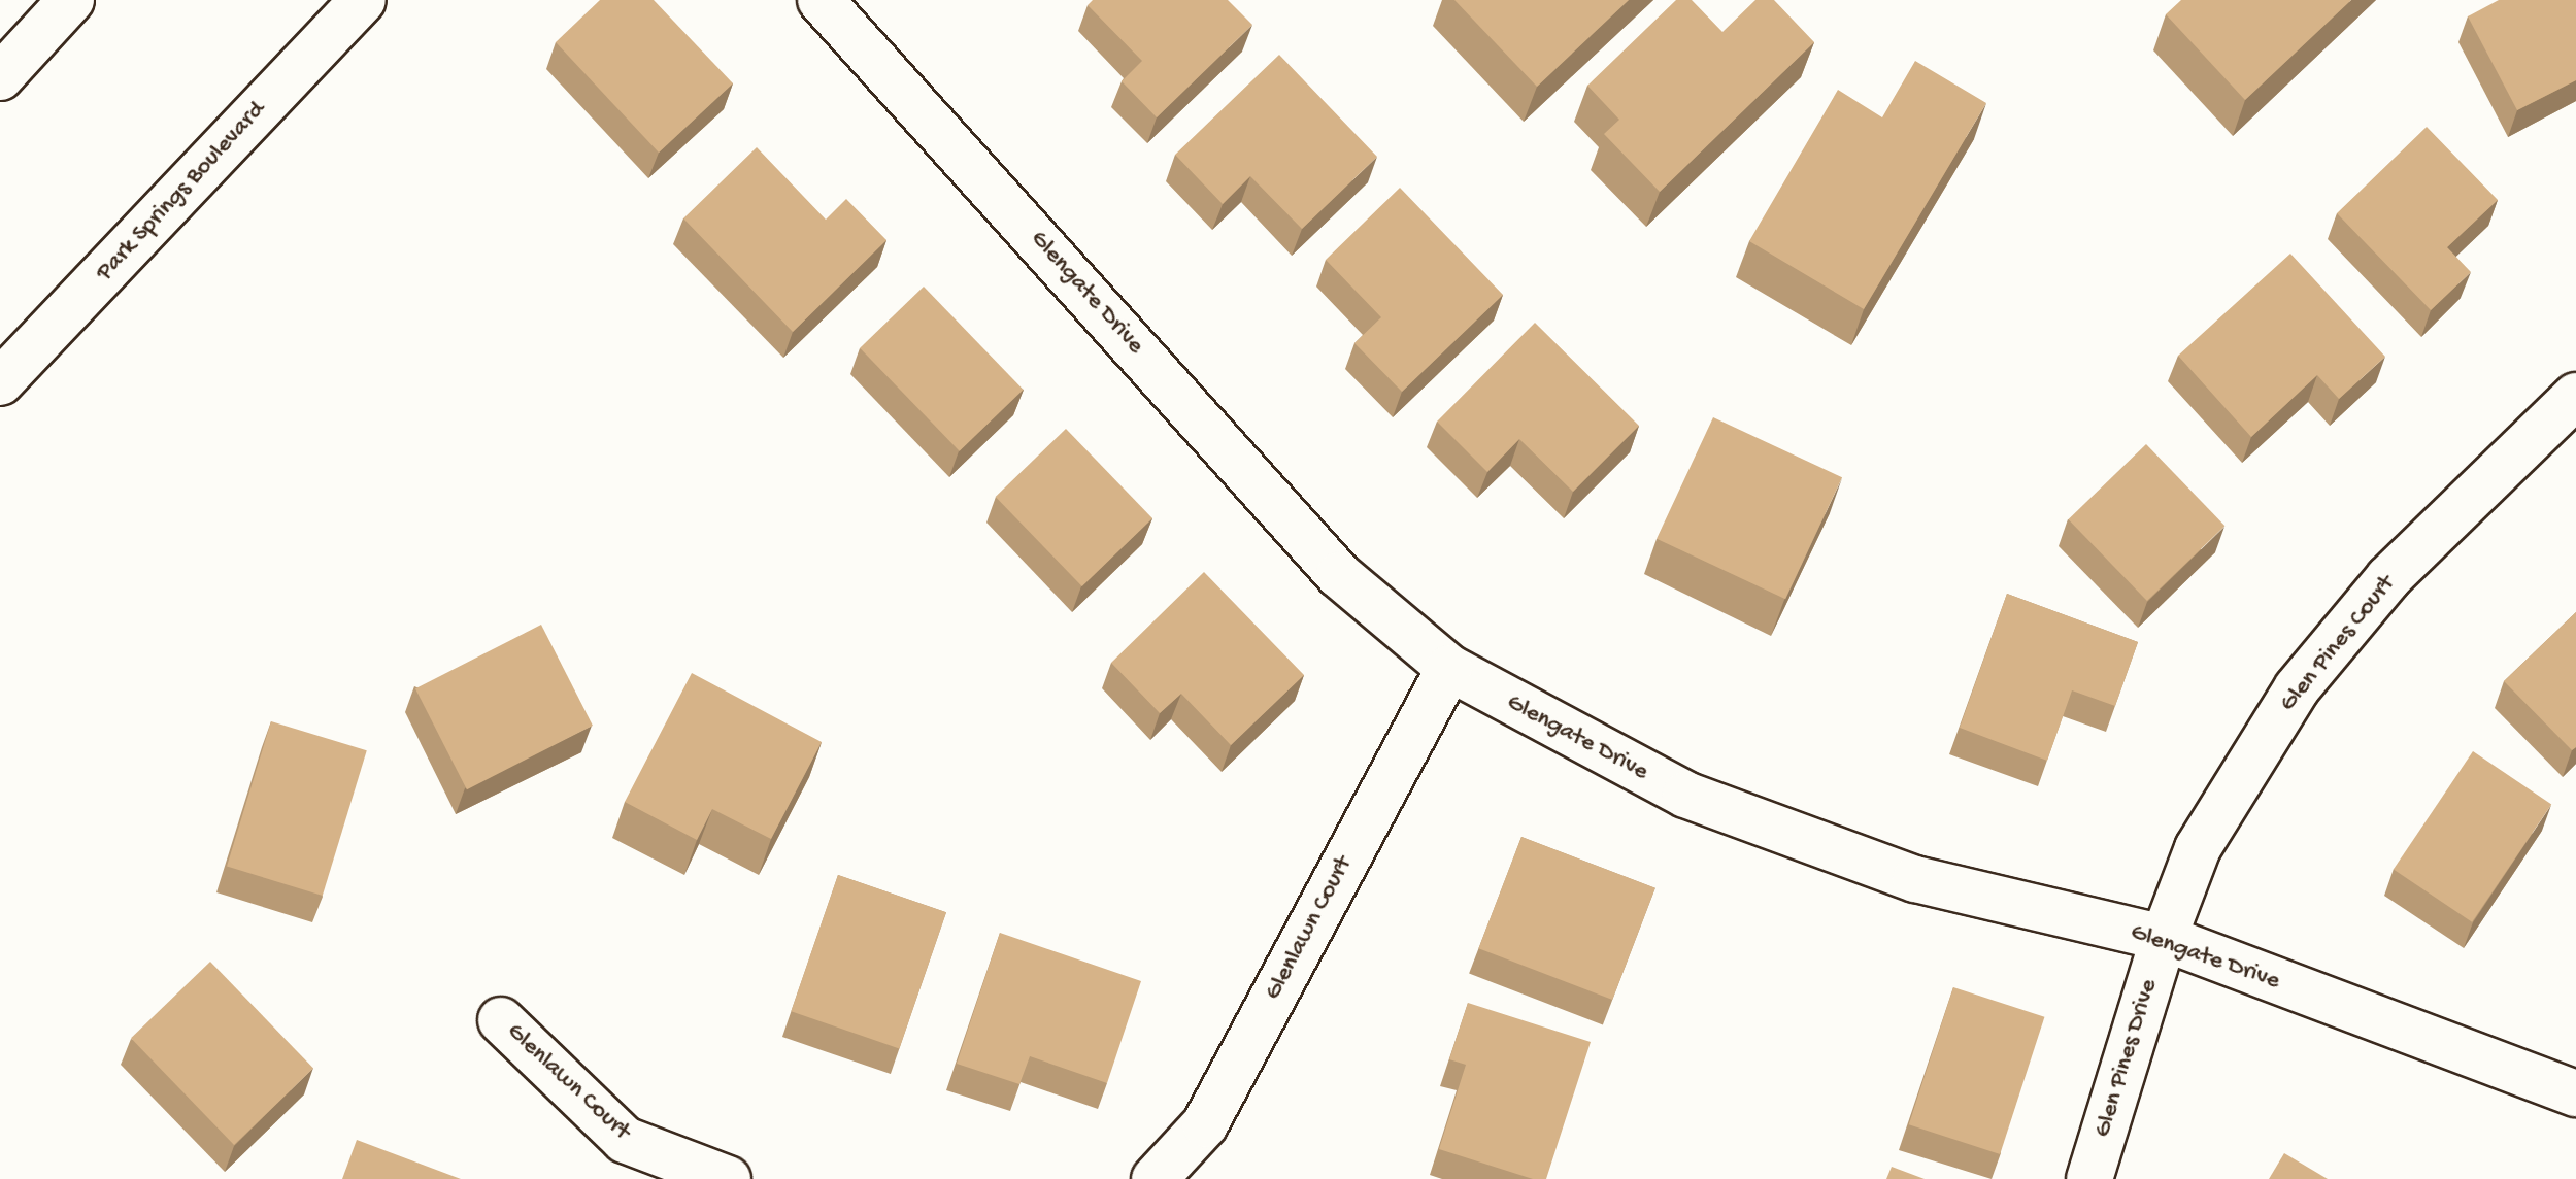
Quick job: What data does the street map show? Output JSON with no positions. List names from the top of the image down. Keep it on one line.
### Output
{"streets":{"street":["Park Springs Boulevard","Glengate Drive","Glen Pines Court","Glenlawn Court","Glen Pines Drive"]},"crossings":[["Glengate Drive","Glen Pines Court"],["Glengate Drive","Glenlawn Court"],["Glengate Drive","Glen Pines Drive"],["Glen Pines Court","Glen Pines Drive"]]}
